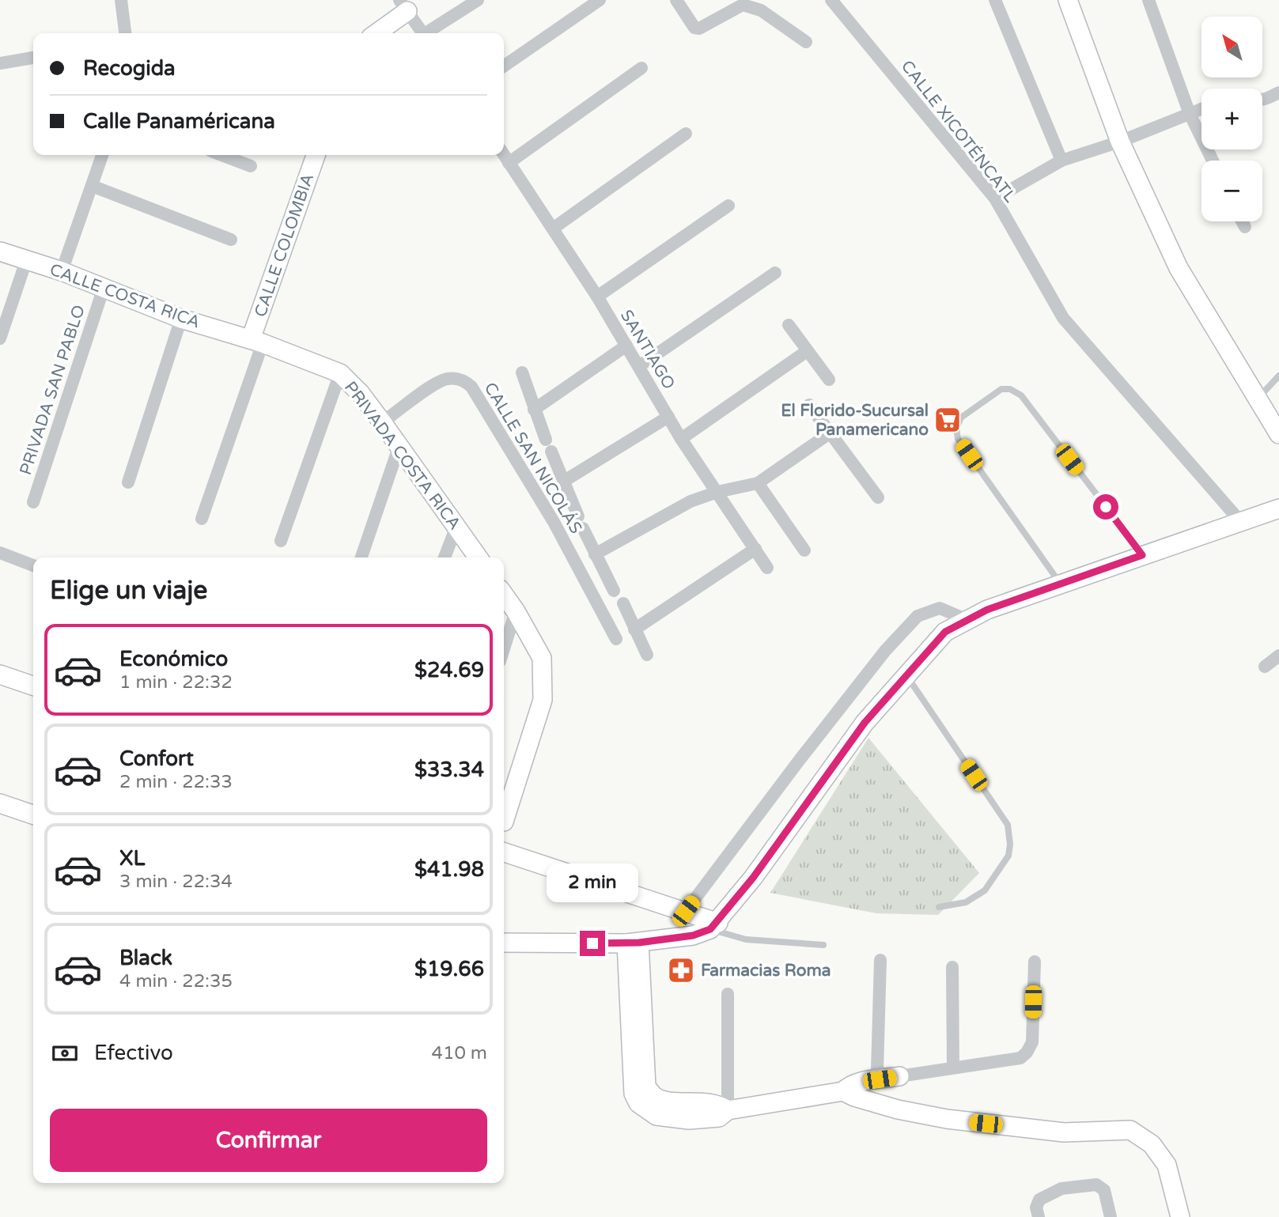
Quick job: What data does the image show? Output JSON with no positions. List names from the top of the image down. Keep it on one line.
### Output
{"streets":{"street":["CALLE XICOTÉNCATL","CALLE COLOMBIA","CALLE COSTA RICA","SANTIAGO","PRIVADA SAN PABLO","PRIVADA COSTA RICA","CALLE SAN NICOLÁS"]},"crossings":[["CALLE COLOMBIA","CALLE COSTA RICA"],["CALLE COLOMBIA","PRIVADA COSTA RICA"],["CALLE COSTA RICA","PRIVADA SAN PABLO"],["CALLE COSTA RICA","PRIVADA COSTA RICA"],["PRIVADA COSTA RICA","CALLE SAN NICOLÁS"]],"places":{"supermarket":["El Florido-Sucursal Panamericano"],"pharmacy":["Farmacias Roma"]},"north":"top left","page":{"map_buttons":["+","−"],"banner":["Recogida","Calle Panaméricana"],"heading":"Elige un viaje","list":[{"name":"Económico","note":"1 min · 22:32","value":"$24.69"},{"name":"Confort","note":"2 min · 22:33","value":"$33.34"},{"name":"XL","note":"3 min · 22:34","value":"$41.98"},{"name":"Black","note":"4 min · 22:35","value":"$19.66"}],"bubble":"2 min","pay":["Efectivo","410 m"],"buttons":"Confirmar"}}
